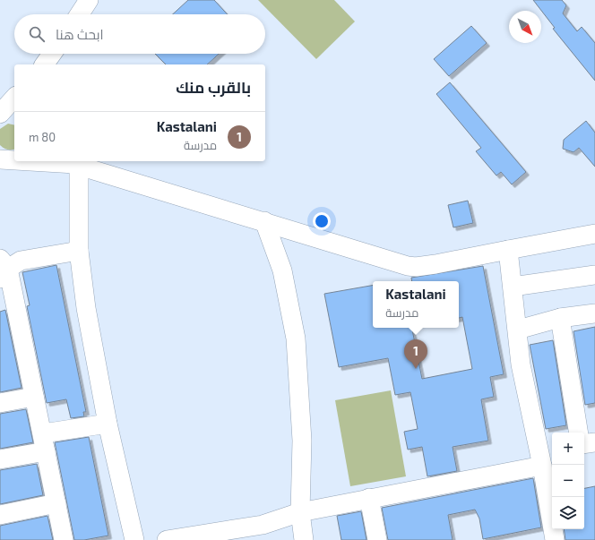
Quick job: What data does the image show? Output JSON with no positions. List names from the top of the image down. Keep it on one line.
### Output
{"north":"bottom right","page":{"search":"ابحث هنا","heading":"بالقرب منك","list":[{"mark":"1","name":"Kastalani","note":"مدرسة","value":"80 m"}],"popup":["Kastalani","مدرسة"],"pins":"1","map_buttons":["+","−"]}}
